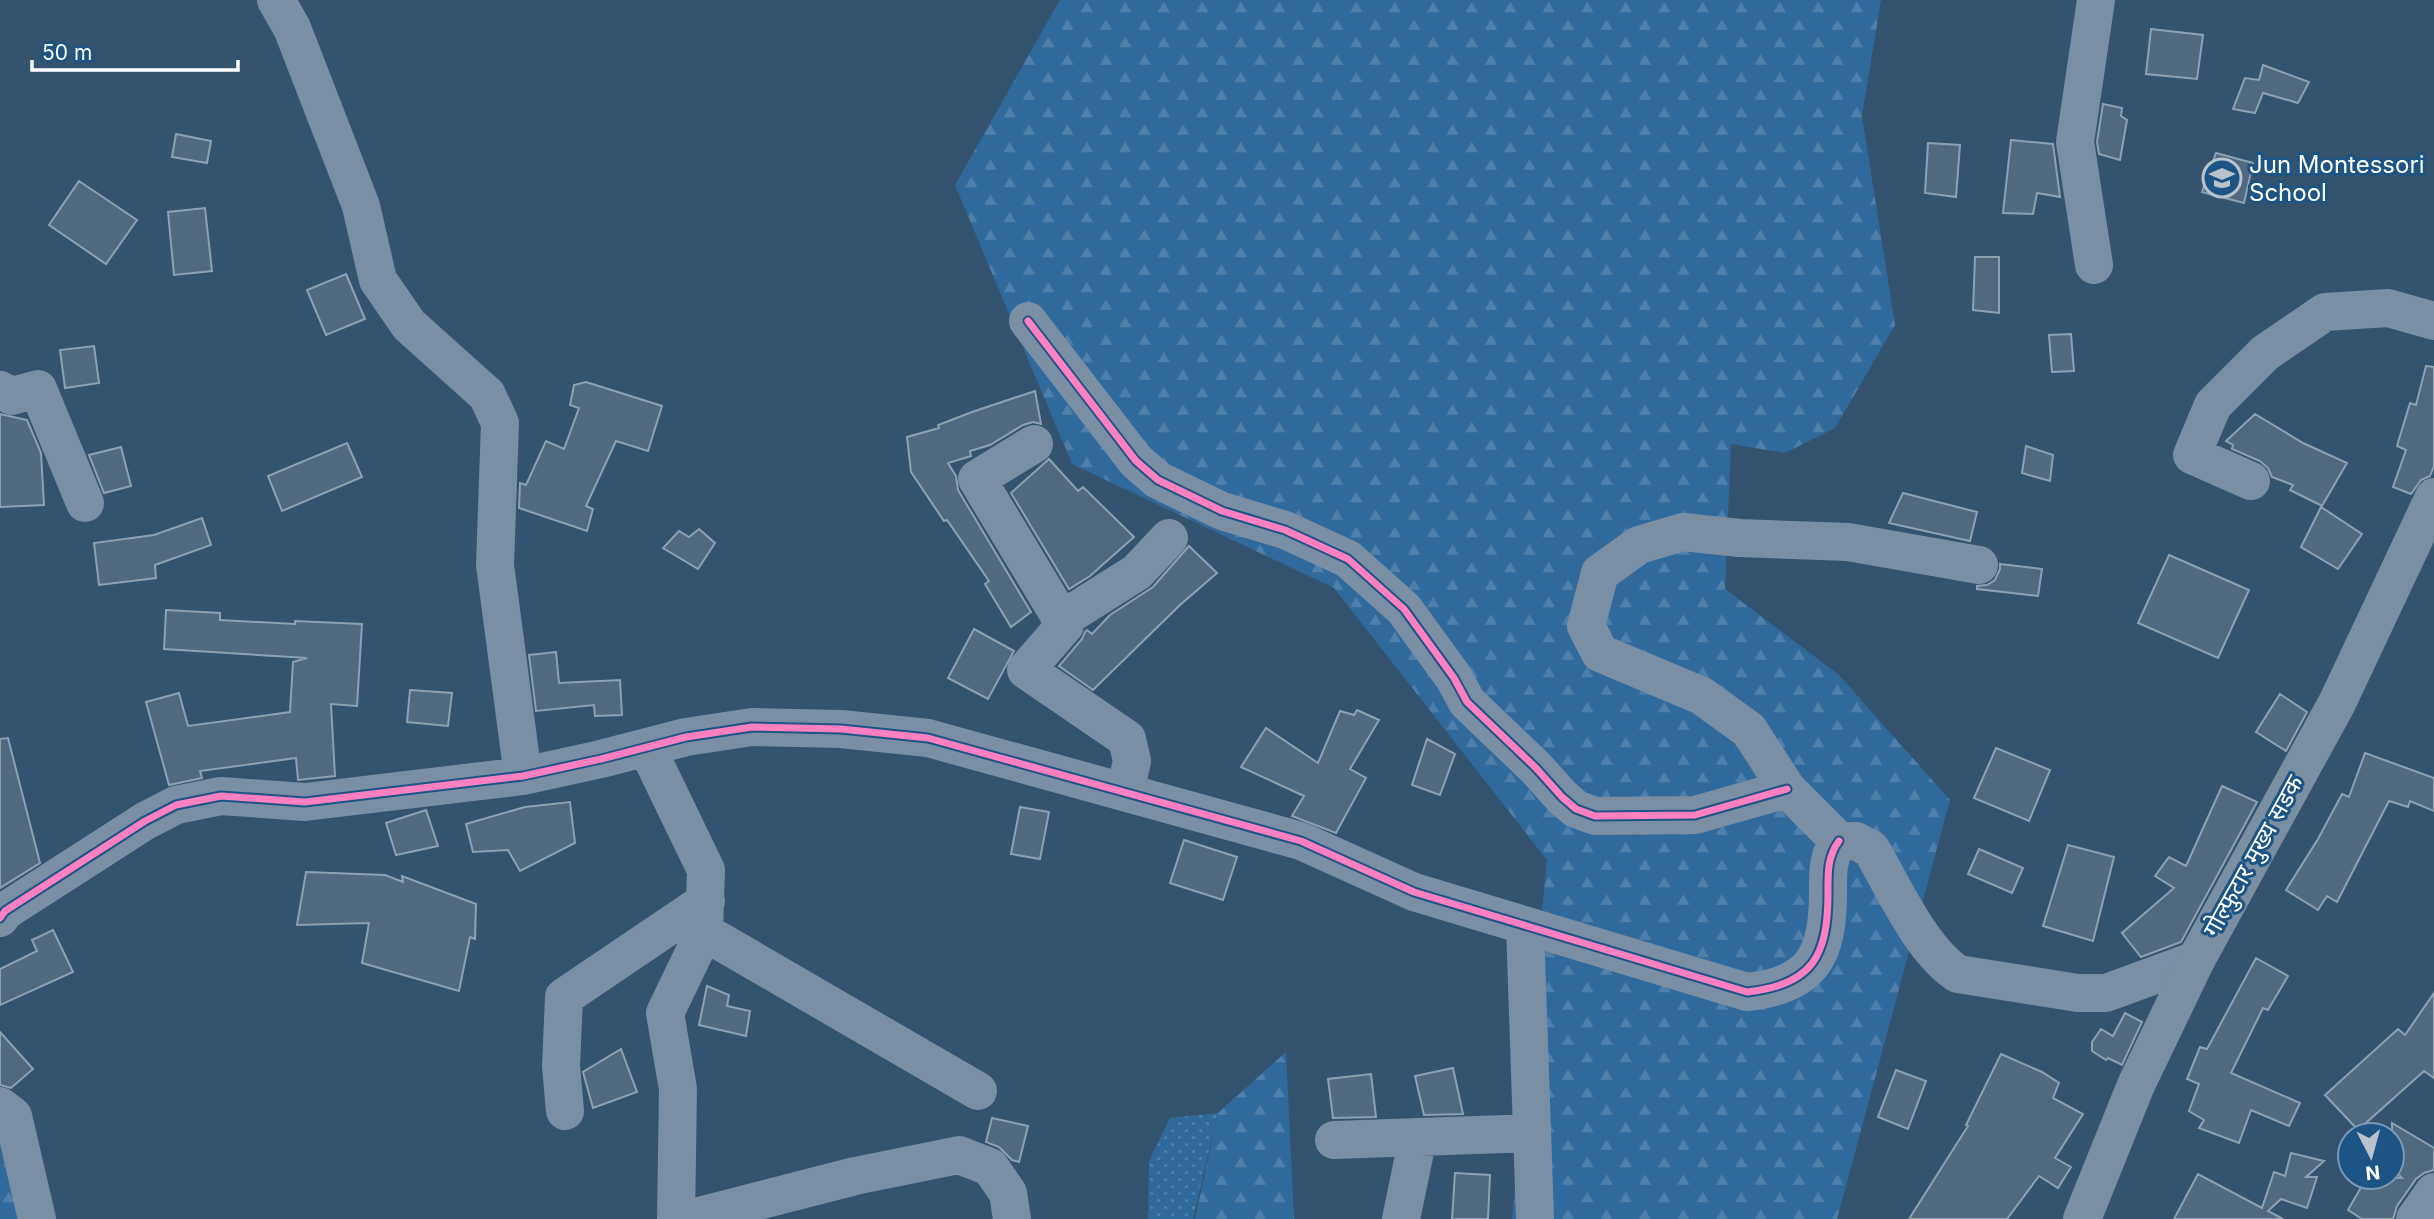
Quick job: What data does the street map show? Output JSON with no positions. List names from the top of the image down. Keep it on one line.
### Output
{"streets":{"main road":["गोल्फुटार मुख्य सडक"]},"places":{"school or university":["Jun Montessori School"]},"scale_bar":"50 m","north":"bottom"}
